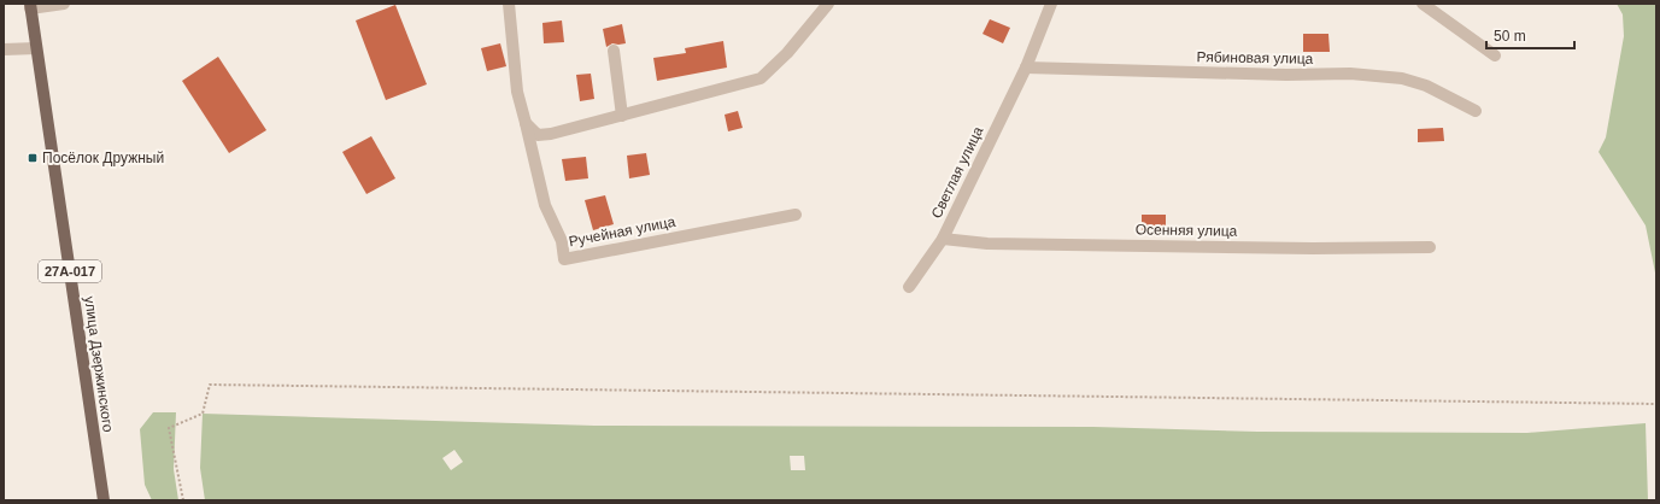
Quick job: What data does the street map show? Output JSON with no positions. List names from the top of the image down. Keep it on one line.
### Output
{"streets":{"main road":["27А-017","улица Дзержинского"],"street":["Рябиновая улица","Светлая улица","Осенняя улица","Ручейная улица"]},"crossings":[["Рябиновая улица","Светлая улица"],["Светлая улица","Осенняя улица"]],"places":{"transit":["Посёлок Дружный"]},"scale_bar":"50 m"}
